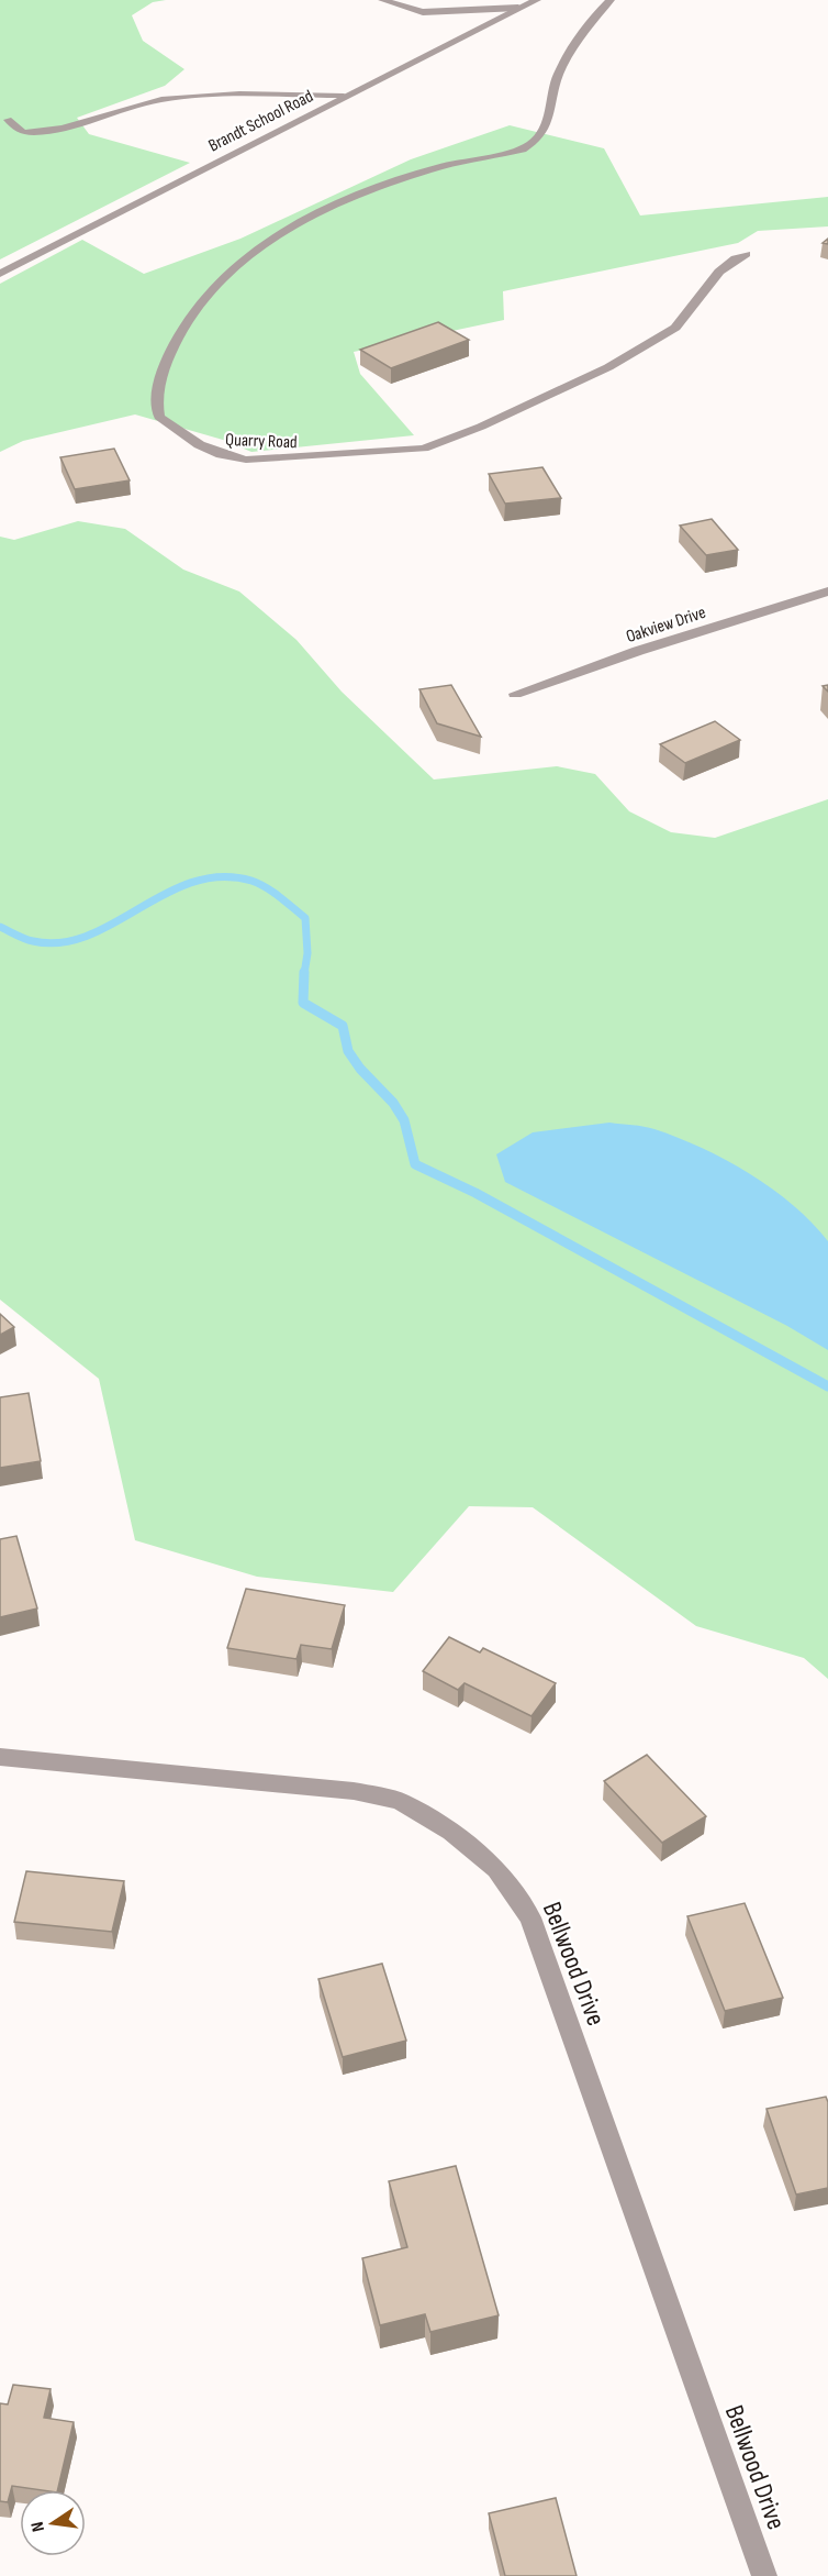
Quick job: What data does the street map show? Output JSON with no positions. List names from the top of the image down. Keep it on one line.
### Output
{"streets":{"street":["Brandt School Road","Quarry Road","Oakview Drive","Bellwood Drive"]},"north":"left"}
